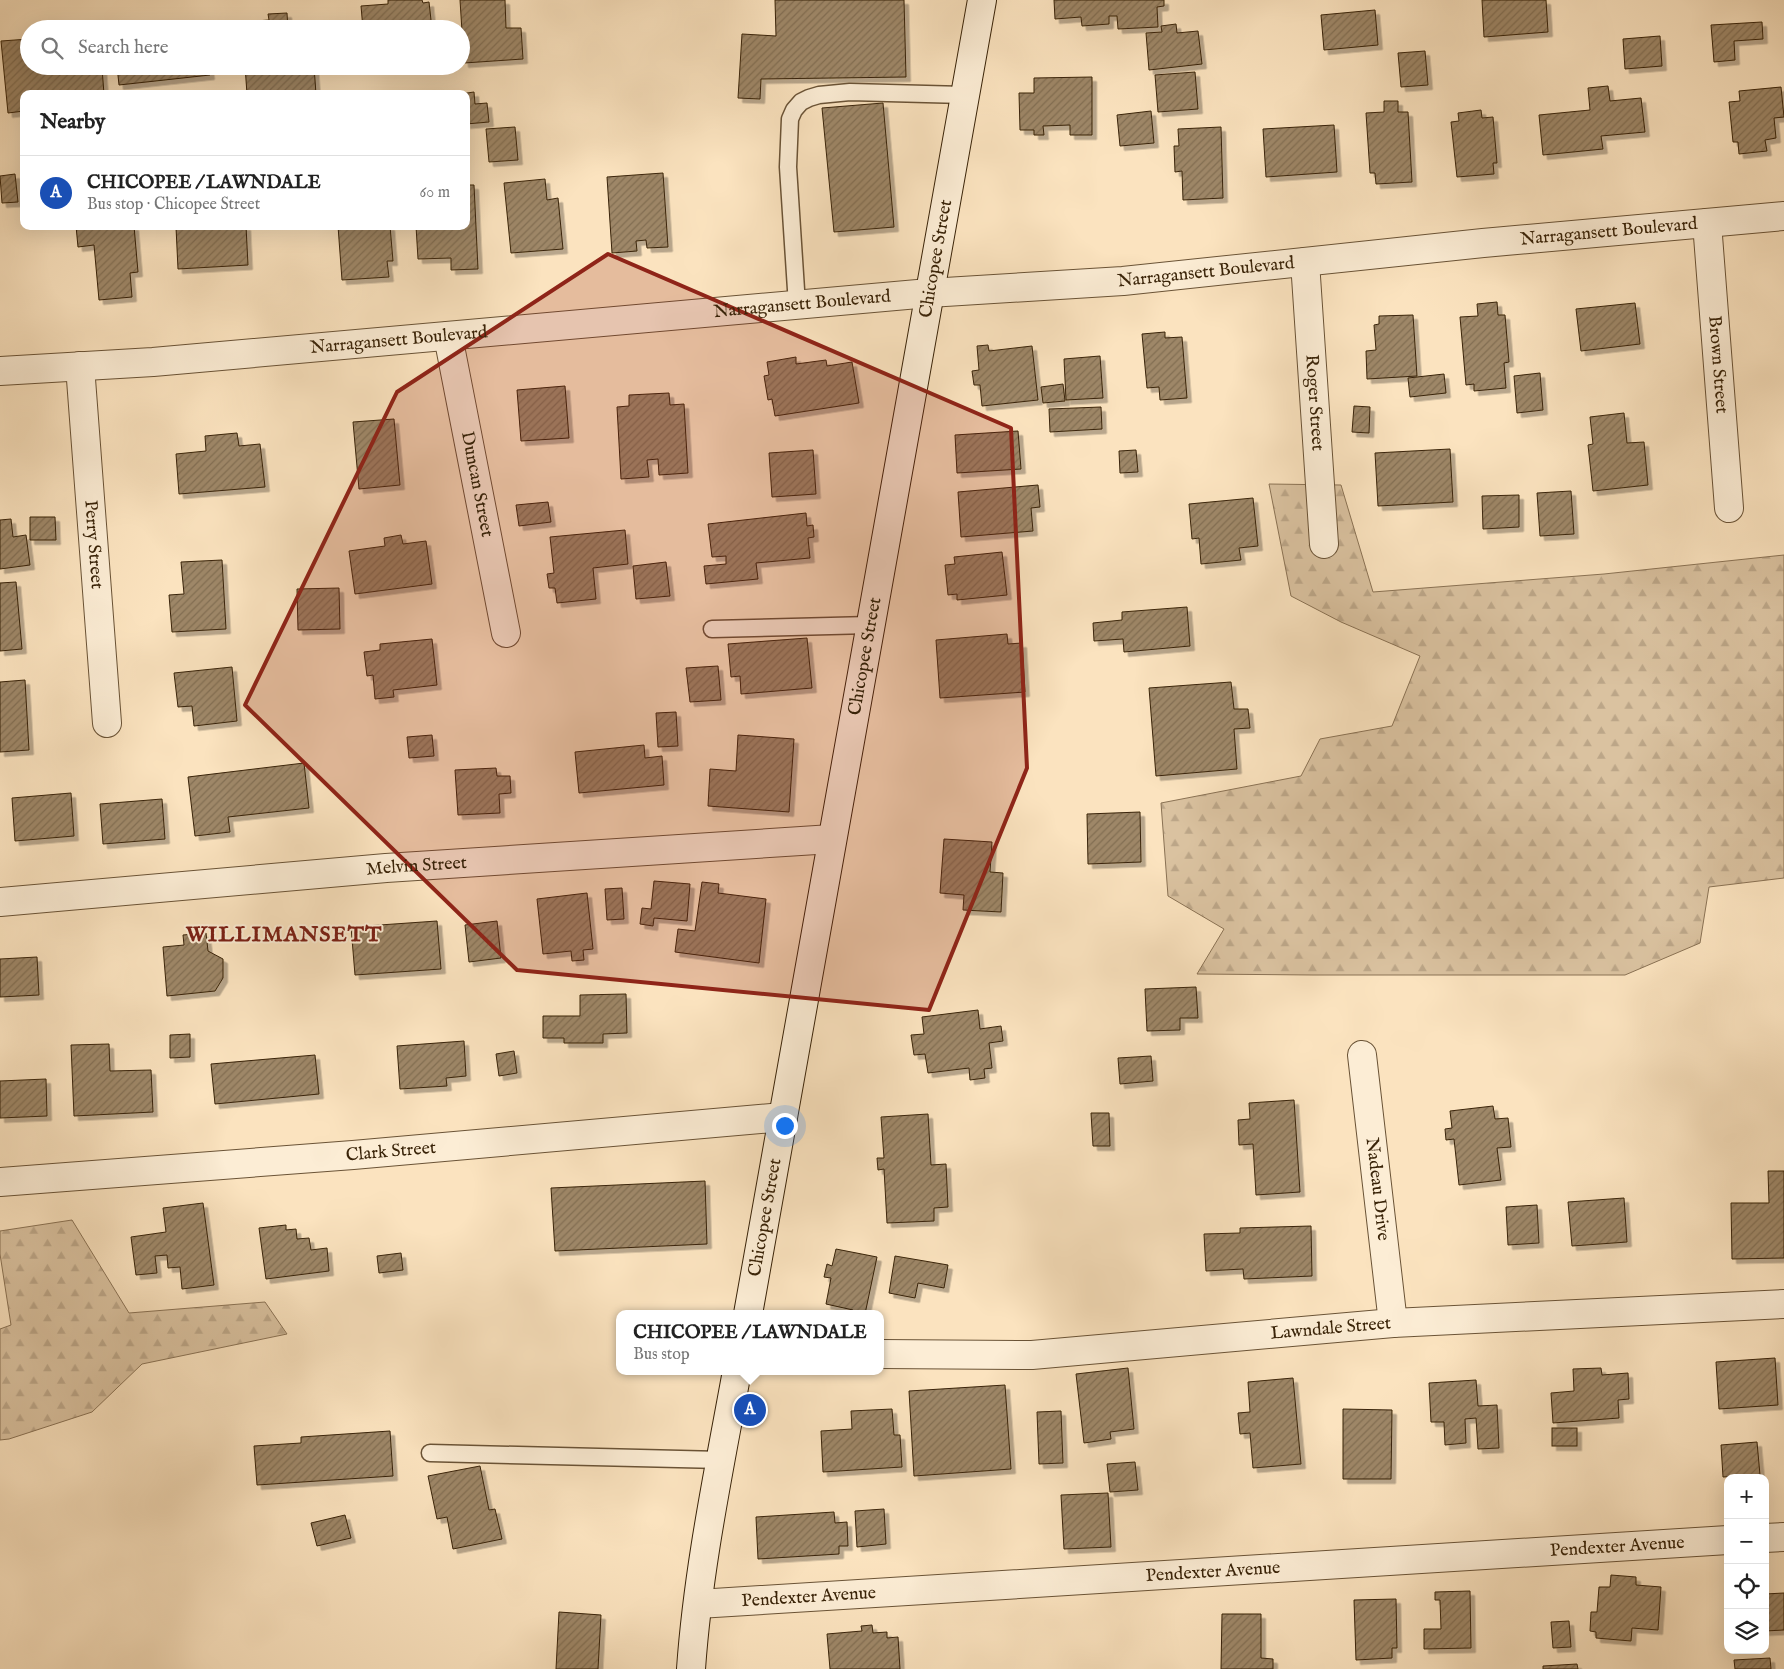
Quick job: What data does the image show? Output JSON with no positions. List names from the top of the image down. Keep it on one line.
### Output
{"streets":{"street":["Narragansett Boulevard","Chicopee Street","Brown Street","Roger Street","Duncan Street","Perry Street","Melvin Street","Clark Street","Nadeau Drive","Lawndale Street","Pendexter Avenue"]},"crossings":[["Narragansett Boulevard","Chicopee Street"],["Narragansett Boulevard","Brown Street"],["Narragansett Boulevard","Roger Street"],["Narragansett Boulevard","Duncan Street"],["Narragansett Boulevard","Perry Street"],["Chicopee Street","Melvin Street"],["Chicopee Street","Clark Street"],["Nadeau Drive","Lawndale Street"]],"districts":["WILLIMANSETT"],"page":{"search":"Search here","heading":"Nearby","list":[{"mark":"A","name":"CHICOPEE / LAWNDALE","note":"Bus stop · Chicopee Street","value":"60 m"}],"popup":["CHICOPEE / LAWNDALE","Bus stop"],"pins":"A","map_buttons":["+","−"]}}
